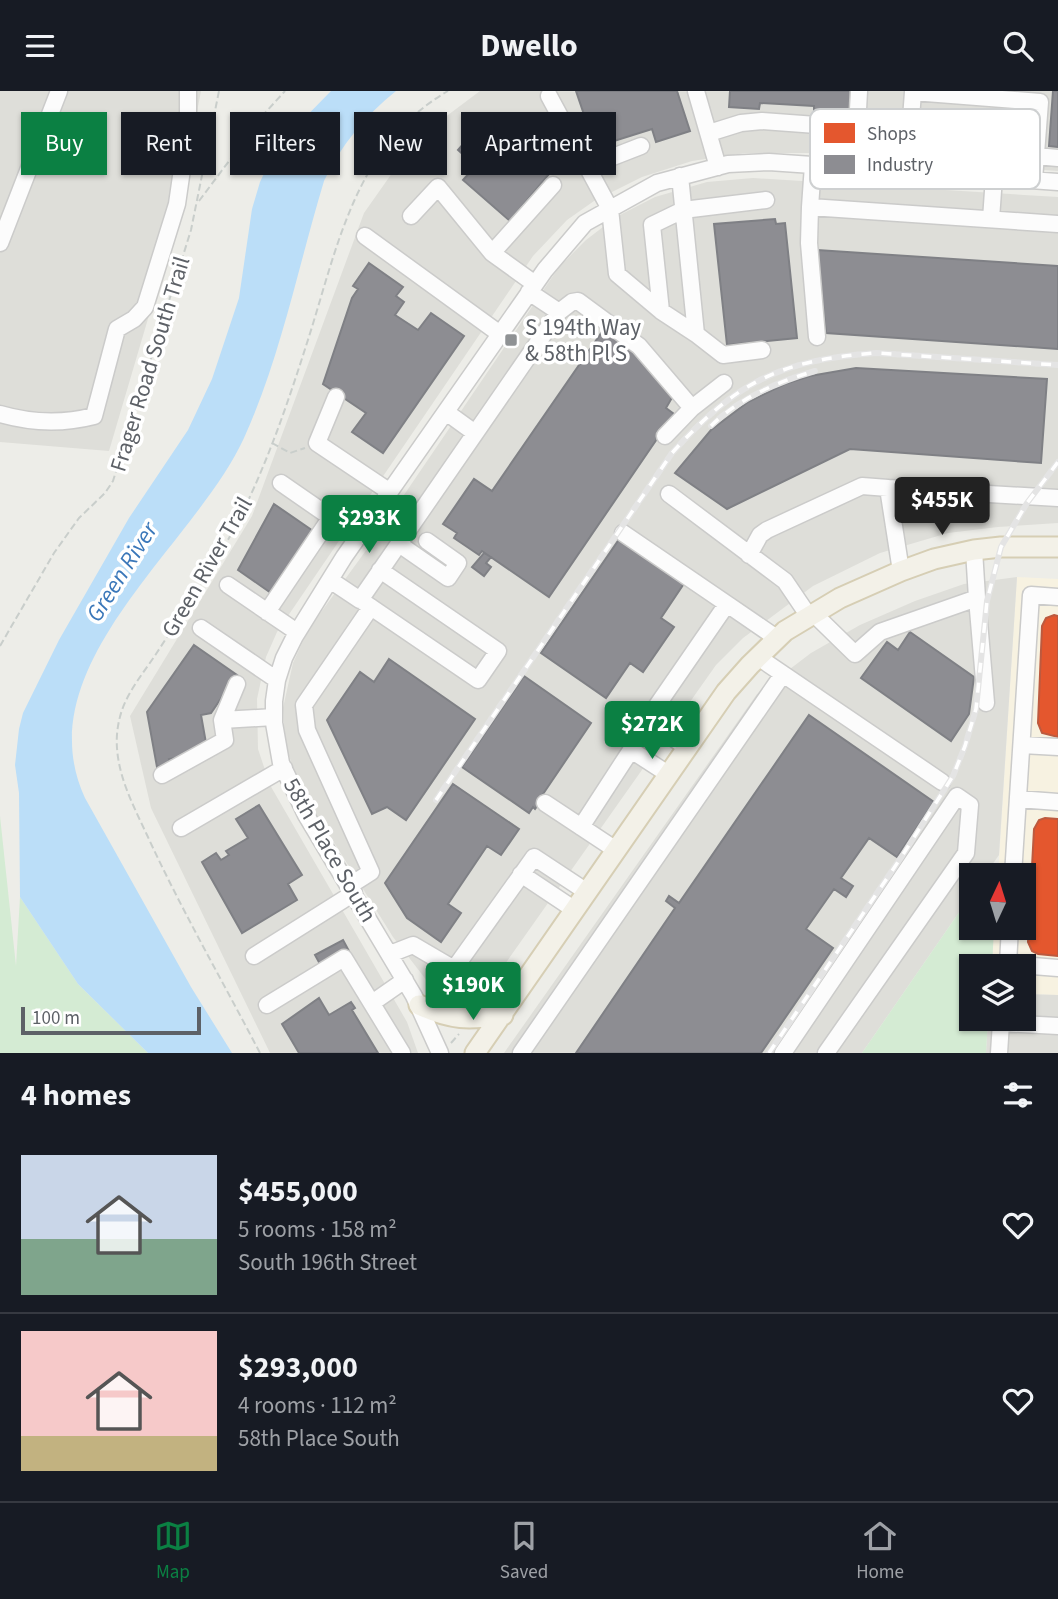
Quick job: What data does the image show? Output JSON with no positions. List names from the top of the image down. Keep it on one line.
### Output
{"streets":{"street":["58th Place South"],"path":["Frager Road South Trail","Green River Trail"]},"water":["Green River"],"places":{"transit":["S 194th Way & 58th Pl S"]},"legend":["Shops","Industry"],"scale_bar":"100 m","north":"top","page":{"header":"Dwello","chip":["Buy","Rent","Filters","New","Apartment"],"price":["$455K","$293K","$272K","$190K"],"scale":"100 m","heading":"4 homes","list":[{"name":"$455,000","note":"5 rooms · 158 m² · South 196th Street"},{"name":"$293,000","note":"4 rooms · 112 m² · 58th Place South"}],"tabs":["Map","Saved","Home"]}}
